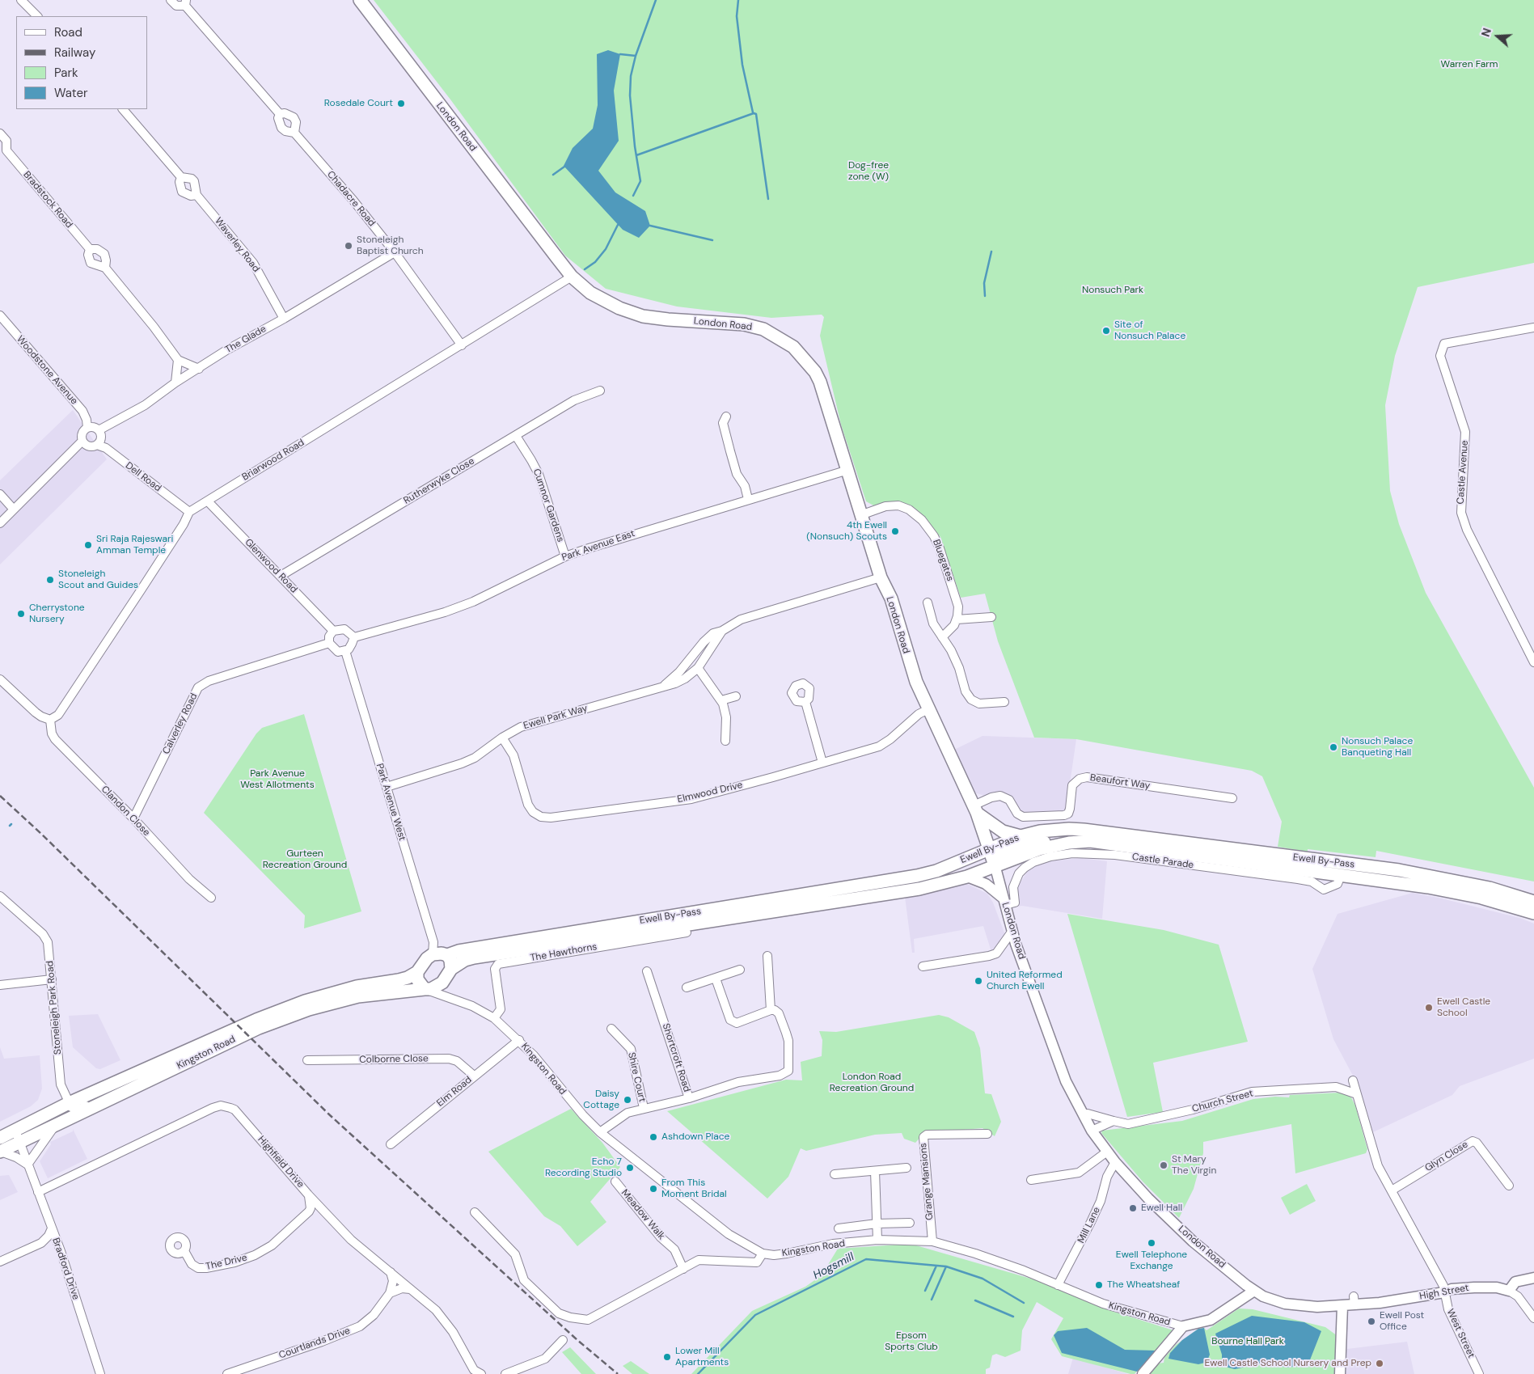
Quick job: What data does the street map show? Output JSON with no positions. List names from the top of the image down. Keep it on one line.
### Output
{"streets":{"highway":["London Road","Ewell By-Pass","Kingston Road"],"main road":["High Street"],"street":["Chadacre Road","Bradstock Road","Waverley Road","The Glade","Woodstone Avenue","Briarwood Road","Castle Avenue","Dell Road","Rutherwyke Close","Cumnor Gardens","Park Avenue East","Bluegates","Glenwood Road","Ewell Park Way","Calverley Road","Beaufort Way","Elmwood Drive","Park Avenue West","Clandon Close","Castle Parade","The Hawthorns","Stoneleigh Park Road","Shortcroft Road","Colborne Close","Shire Court","Elm Road","Church Street","Glyn Close","Highfield Drive","Grange Mansions","Meadow Walk","Mill Lane","The Drive","Bradford Drive","West Street","Courtlands Drive"]},"crossings":[["London Road","Briarwood Road"],["London Road","Park Avenue East"],["London Road","Bluegates"],["London Road","Ewell Park Way"],["London Road","Beaufort Way"],["London Road","Elmwood Drive"],["London Road","Ewell By-Pass"],["London Road","Castle Parade"],["London Road","Church Street"],["London Road","Mill Lane"],["London Road","High Street"],["Chadacre Road","The Glade"],["Chadacre Road","Briarwood Road"],["Waverley Road","The Glade"],["The Glade","Woodstone Avenue"],["The Glade","Dell Road"],["Woodstone Avenue","Dell Road"],["Briarwood Road","Dell Road"],["Briarwood Road","Glenwood Road"],["Rutherwyke Close","Cumnor Gardens"],["Rutherwyke Close","Glenwood Road"],["Cumnor Gardens","Park Avenue East"],["Park Avenue East","Glenwood Road"],["Park Avenue East","Calverley Road"],["Park Avenue East","Park Avenue West"],["Glenwood Road","Calverley Road"],["Glenwood Road","Park Avenue West"],["Ewell Park Way","Elmwood Drive"],["Ewell Park Way","Park Avenue West"],["Calverley Road","Park Avenue West"],["Calverley Road","Clandon Close"],["Park Avenue West","Ewell By-Pass"],["Park Avenue West","Kingston Road"],["Ewell By-Pass","Castle Parade"],["Ewell By-Pass","Kingston Road"],["The Hawthorns","Kingston Road"],["Stoneleigh Park Road","Kingston Road"],["Kingston Road","Shortcroft Road"],["Kingston Road","Elm Road"],["Kingston Road","Grange Mansions"],["Kingston Road","Mill Lane"],["Kingston Road","Bradford Drive"],["Shortcroft Road","Shire Court"],["Colborne Close","Elm Road"],["Highfield Drive","Bradford Drive"],["High Street","West Street"]],"water":["Hogsmill"],"parks":["Warren Farm","Dog-free zone (W)","Nonsuch Park","Park Avenue West Allotments","Gurteen Recreation Ground","London Road Recreation Ground","Epsom Sports Club","Bourne Hall Park"],"places":["Rosedale Court","Stoneleigh Baptist Church","Site of Nonsuch Palace","4th Ewell (Nonsuch) Scouts","Sri Raja Rajeswari Amman Temple","Stoneleigh Scout and Guides","Cherrystone Nursery","Nonsuch Palace Banqueting Hall","United Reformed Church Ewell","Ewell Castle School","Daisy Cottage","Ashdown Place","St Mary The Virgin","Echo 7 Recording Studio","From This Moment Bridal","Ewell Hall","Ewell Telephone Exchange","The Wheatsheaf","Ewell Post Office","Lower Mill Apartments","Ewell Castle School Nursery and Prep"],"legend":["Road","Railway","Park","Water"],"north":"left"}
